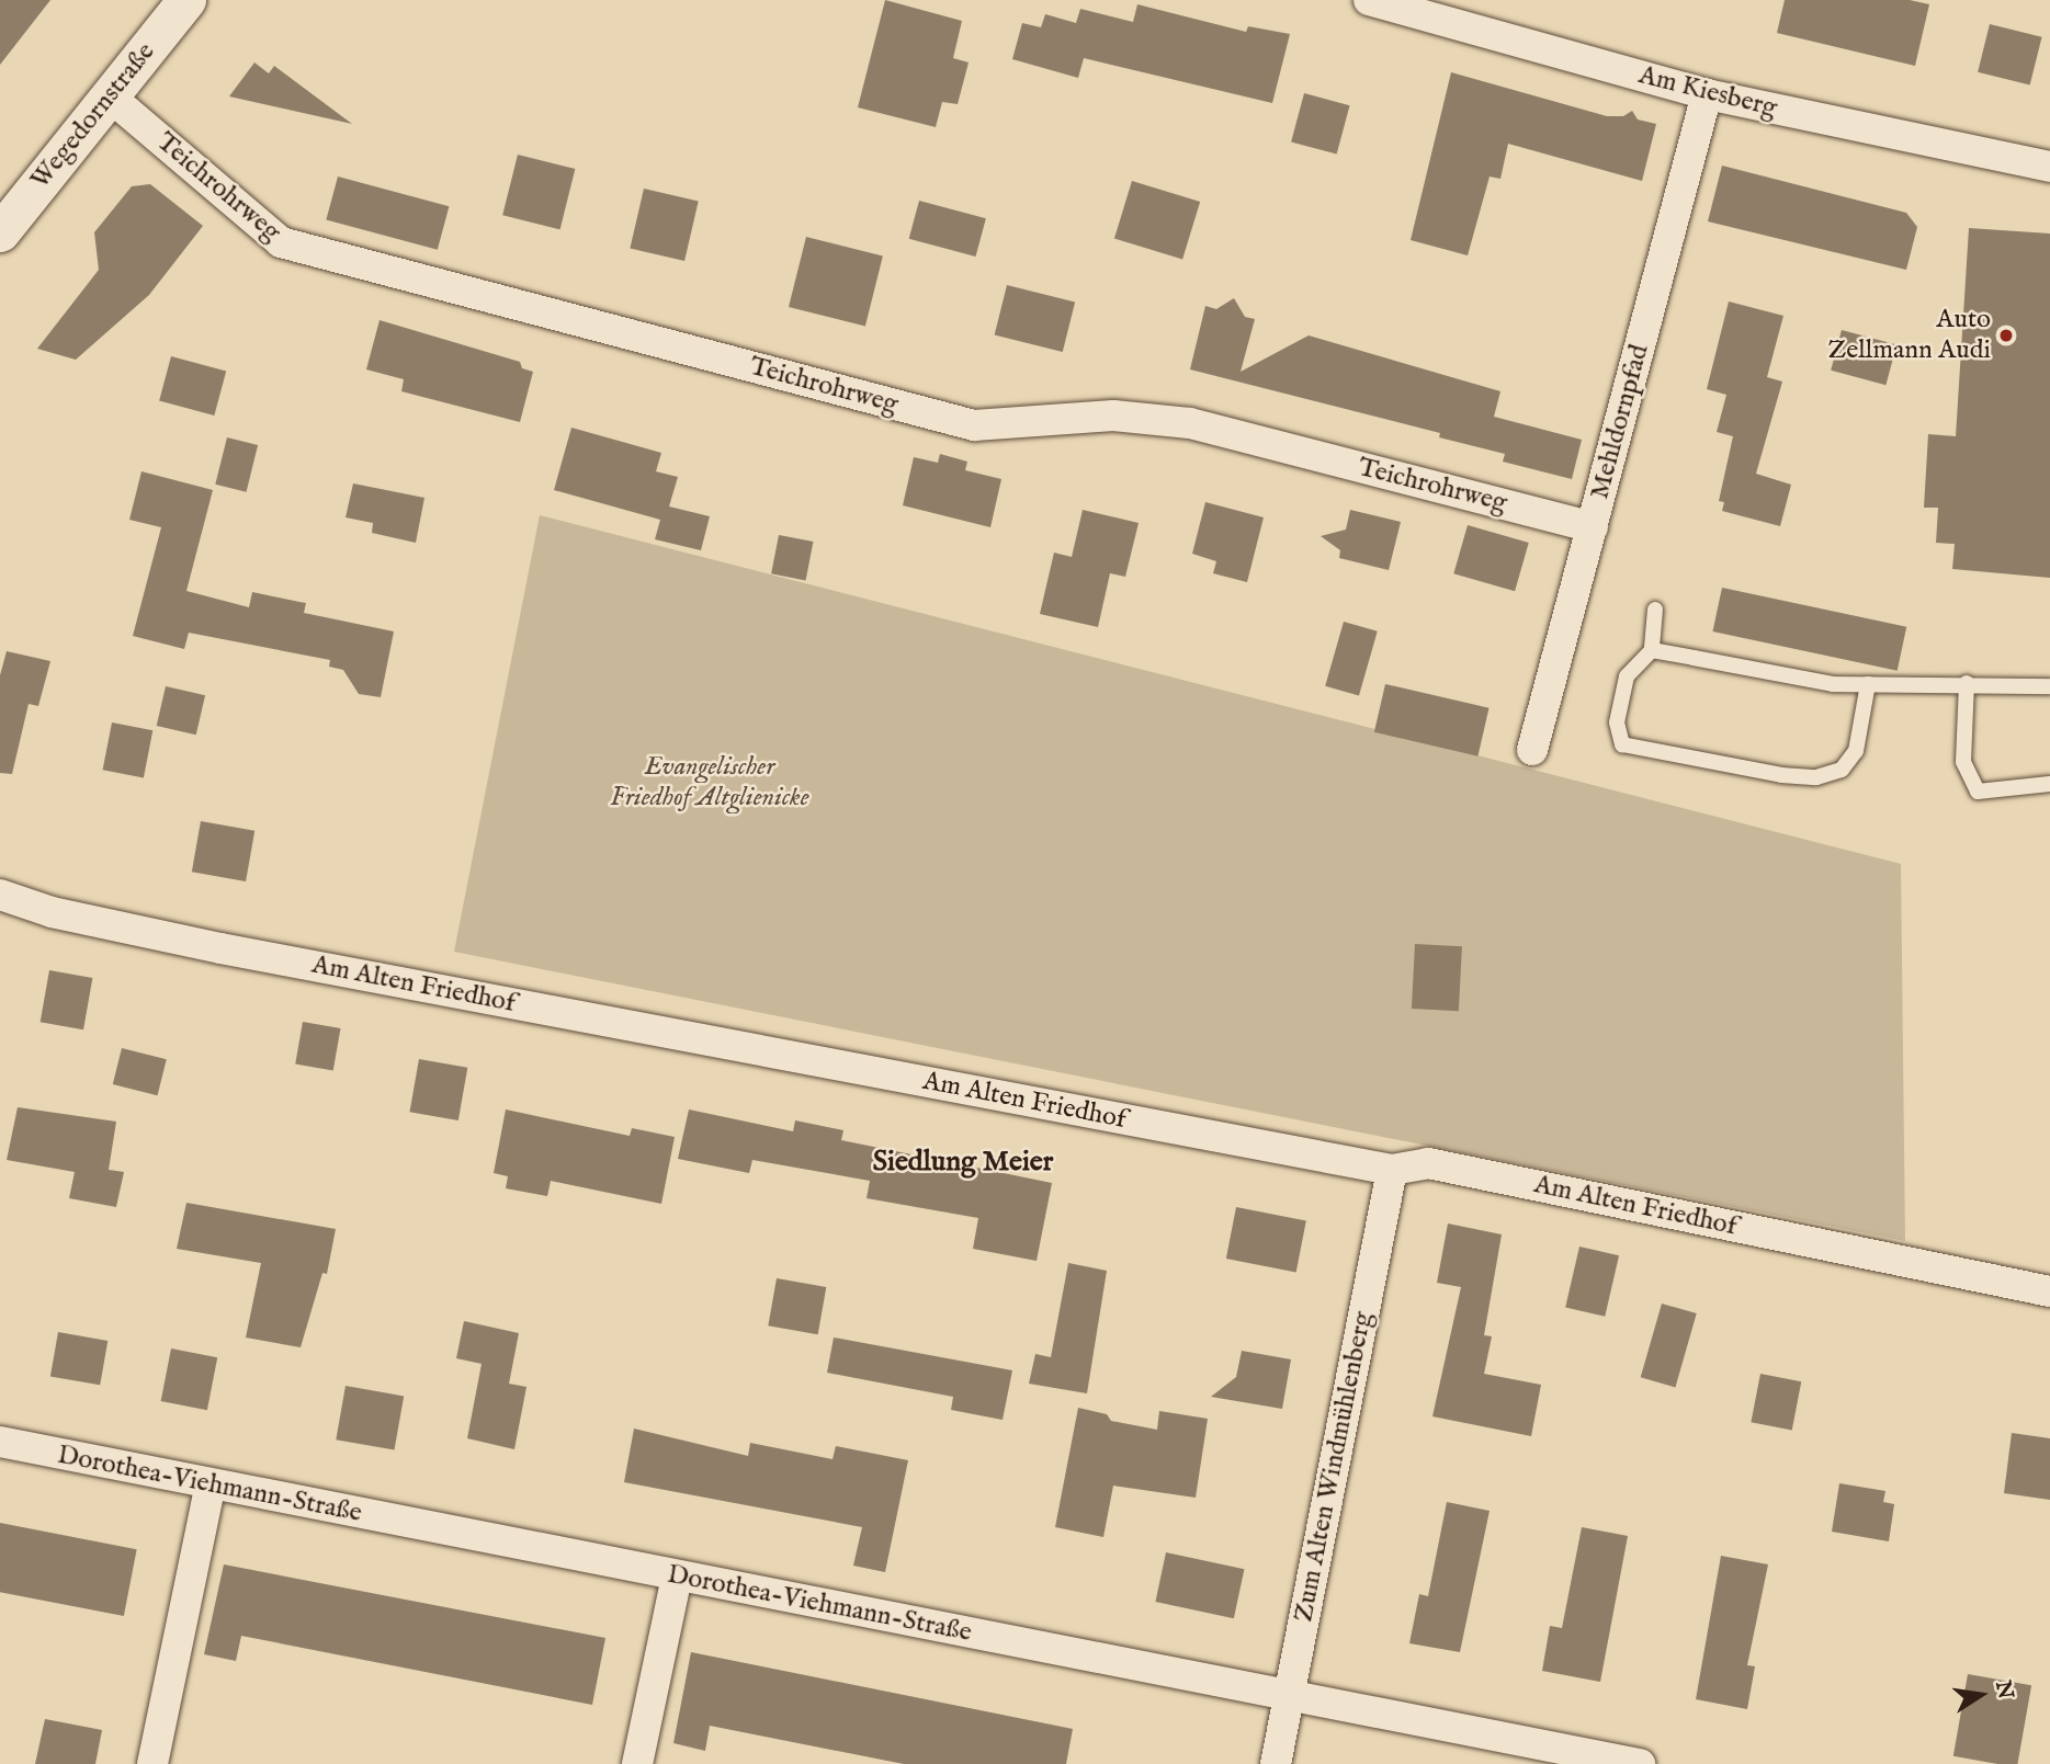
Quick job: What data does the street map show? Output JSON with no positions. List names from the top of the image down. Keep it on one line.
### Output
{"streets":{"street":["Am Kiesberg","Wegedornstraße","Teichrohrweg","Mehldornpfad","Am Alten Friedhof","Zum Alten Windmühlenberg","Dorothea-Viehmann-Straße"]},"crossings":[["Am Kiesberg","Mehldornpfad"],["Wegedornstraße","Teichrohrweg"],["Teichrohrweg","Mehldornpfad"],["Am Alten Friedhof","Zum Alten Windmühlenberg"],["Zum Alten Windmühlenberg","Dorothea-Viehmann-Straße"]],"districts":["Siedlung Meier"],"parks":["Evangelischer Friedhof Altglienicke"],"places":["Auto Zellmann Audi"],"north":"right"}
